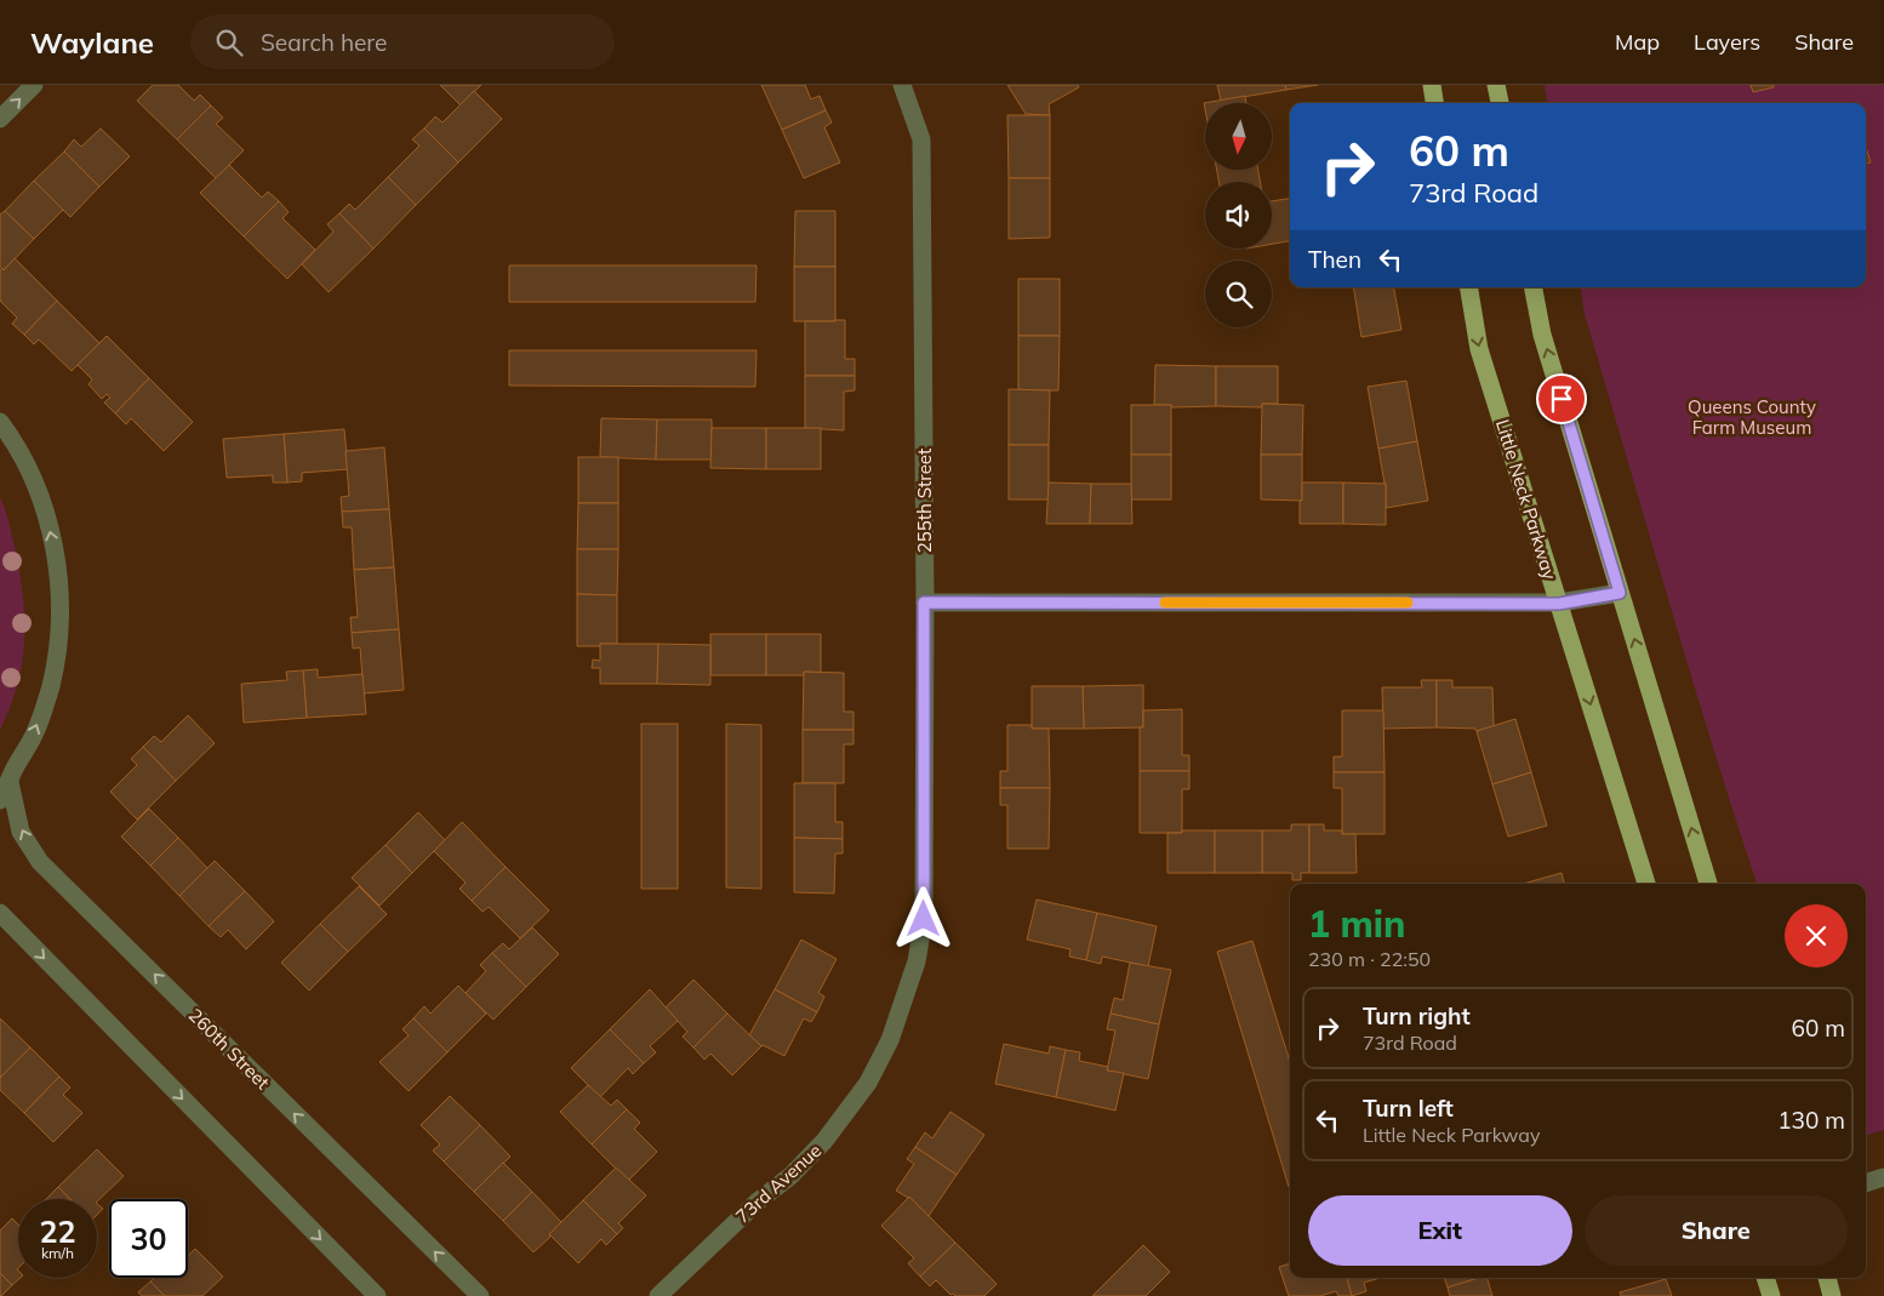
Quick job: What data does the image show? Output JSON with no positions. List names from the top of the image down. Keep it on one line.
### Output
{"streets":{"main road":["Little Neck Parkway"],"street":["255th Street","260th Street","73rd Avenue"]},"crossings":[["255th Street","73rd Avenue"]],"parks":["Queens County Farm Museum"],"north":"bottom","page":{"header":"Waylane","search":"Search here","nav":["Map","Layers","Share"],"turn":["60 m","73rd Road"],"then":"Then","heading":["1 min","230 m · 22:50"],"list":[{"name":"Turn right","note":"73rd Road","value":"60 m"},{"name":"Turn left","note":"Little Neck Parkway","value":"130 m"}],"buttons":["Exit","Share"],"speed":"22 km/h","limit":"30"}}
